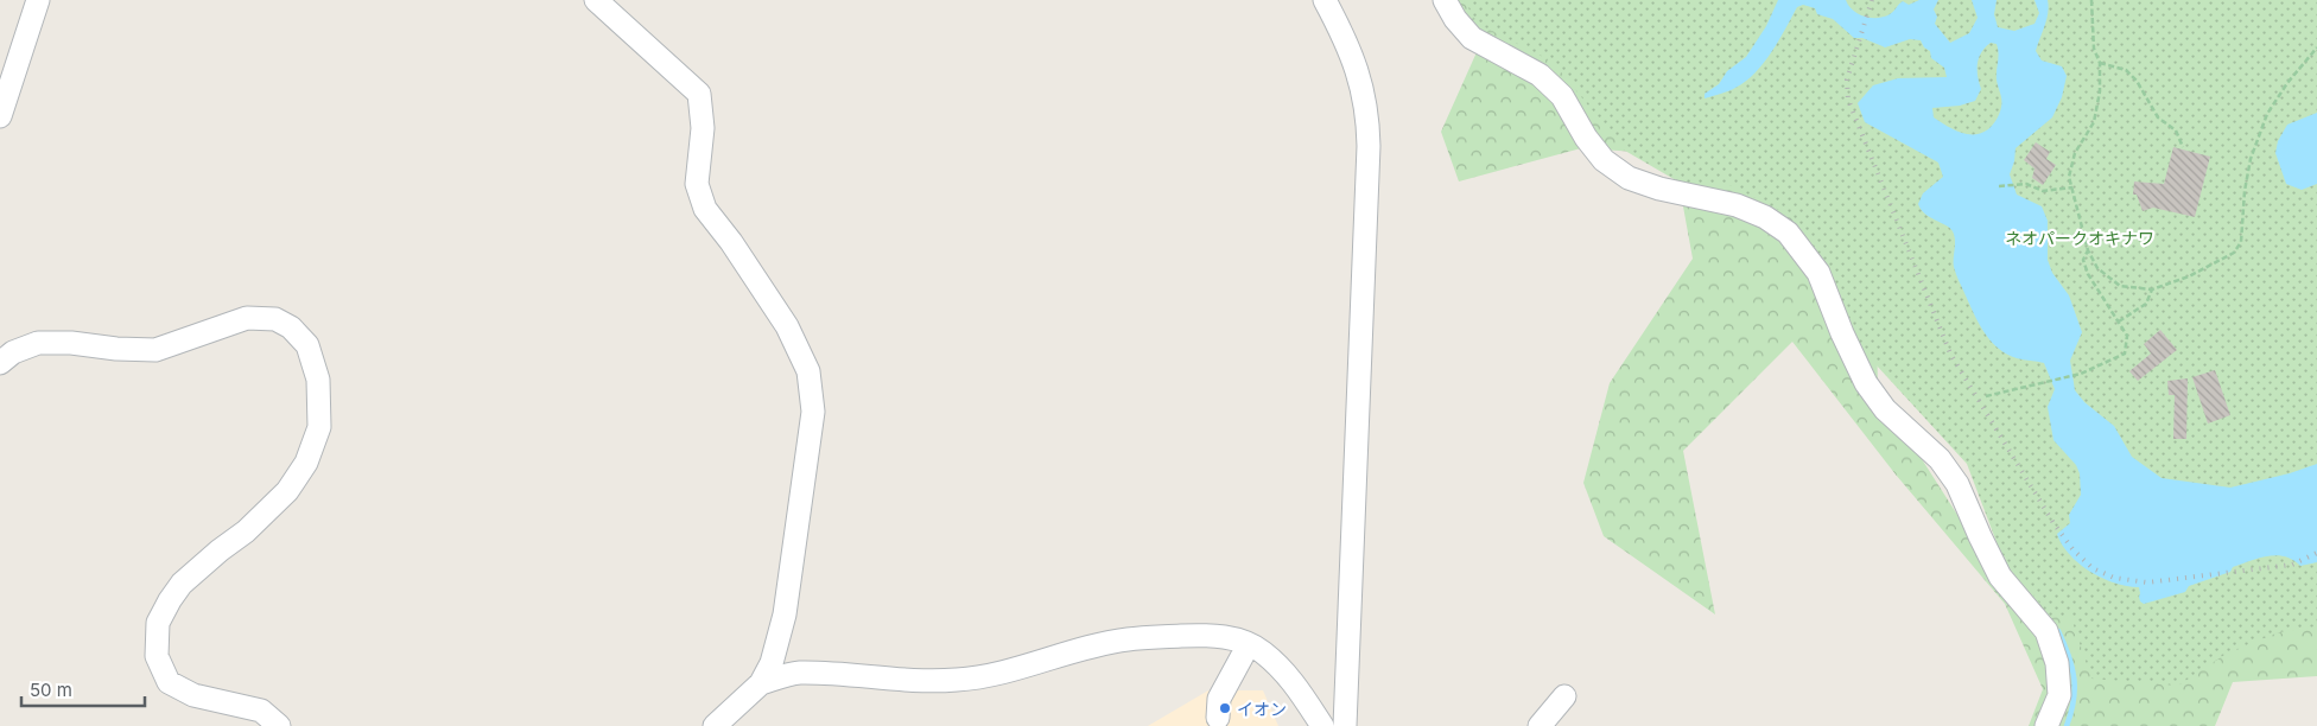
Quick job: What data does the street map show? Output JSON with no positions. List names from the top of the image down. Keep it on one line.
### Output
{"parks":["ネオパークオキナワ"],"places":["イオン"],"scale_bar":"50 m"}
